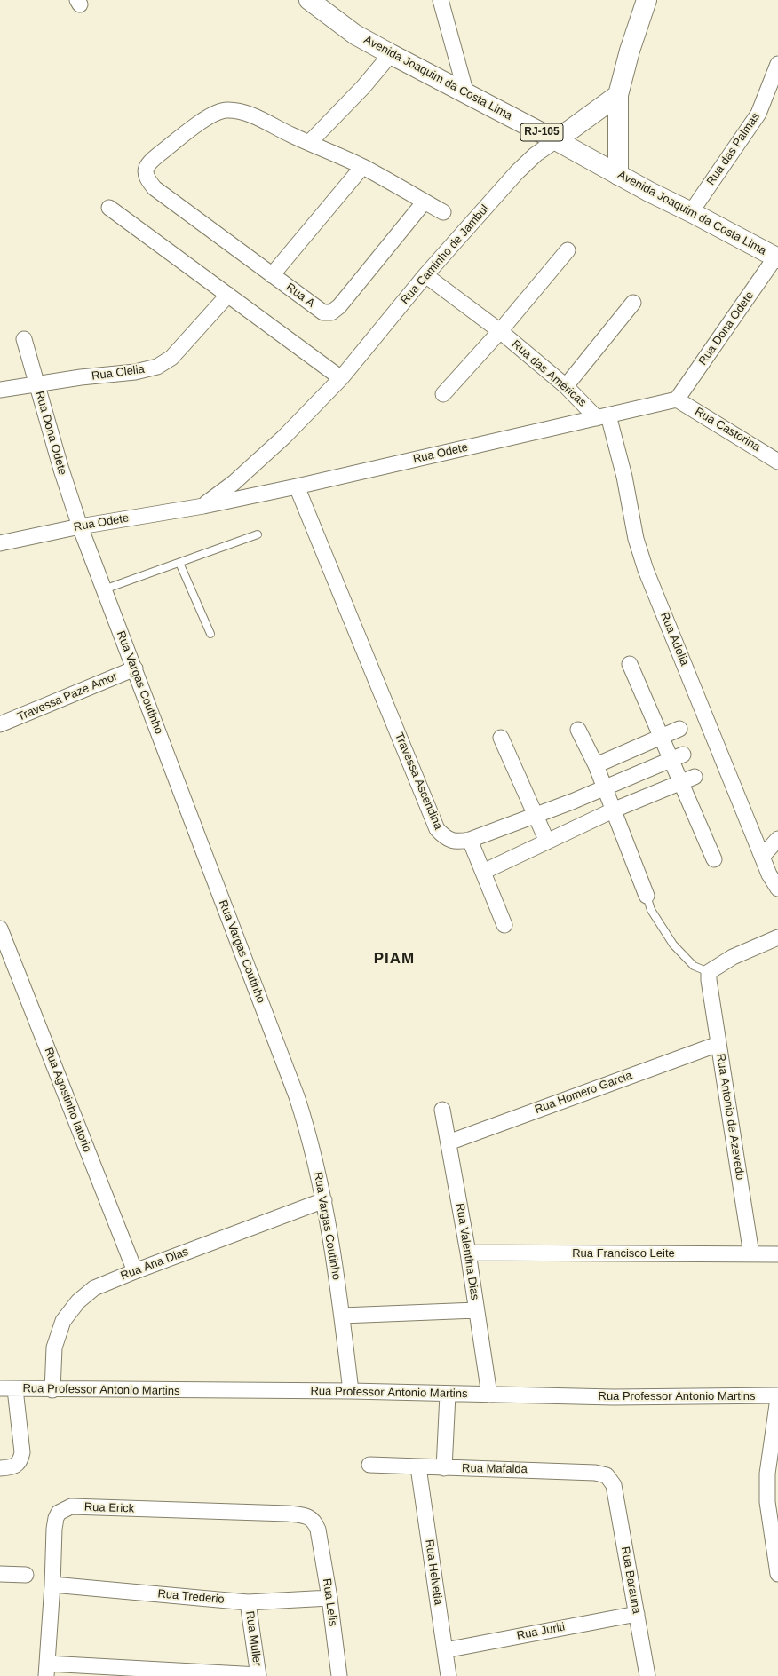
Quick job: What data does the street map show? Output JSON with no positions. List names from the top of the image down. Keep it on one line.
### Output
{"streets":{"main road":["Avenida Joaquim da Costa Lima","RJ-105"],"street":["Rua das Palmas","Rua Caminho de Jambul","Rua A","Rua Dona Odete","Rua Clelia","Rua das Américas","Rua Castorina","Rua Odete","Rua Adelia","Rua Vargas Coutinho","Travessa Paze Amor","Travessa Ascendina","Rua Homero Garcia","Rua Agostinho Iatorio","Rua Antonio de Azevedo","Rua Valentina Dias","Rua Francisco Leite","Rua Ana Dias","Rua Professor Antonio Martins","Rua Mafalda","Rua Erick","Rua Helvetia","Rua Barauna","Rua Trederio","Rua Lelis","Rua Juriti","Rua Muller"]},"crossings":[["Avenida Joaquim da Costa Lima","Rua das Palmas"],["Avenida Joaquim da Costa Lima","Rua Caminho de Jambul"],["Avenida Joaquim da Costa Lima","Rua Dona Odete"],["Rua Caminho de Jambul","Rua das Américas"],["Rua Caminho de Jambul","Rua Odete"],["Rua Dona Odete","Rua Clelia"],["Rua Dona Odete","Rua Castorina"],["Rua Dona Odete","Rua Odete"],["Rua Dona Odete","Rua Vargas Coutinho"],["Rua das Américas","Rua Odete"],["Rua das Américas","Rua Adelia"],["Rua Castorina","Rua Odete"],["Rua Odete","Rua Adelia"],["Rua Odete","Rua Vargas Coutinho"],["Rua Odete","Travessa Ascendina"],["Rua Vargas Coutinho","Travessa Paze Amor"],["Rua Vargas Coutinho","Rua Ana Dias"],["Rua Vargas Coutinho","Rua Professor Antonio Martins"],["Rua Homero Garcia","Rua Antonio de Azevedo"],["Rua Homero Garcia","Rua Valentina Dias"],["Rua Agostinho Iatorio","Rua Ana Dias"],["Rua Antonio de Azevedo","Rua Francisco Leite"],["Rua Valentina Dias","Rua Francisco Leite"],["Rua Valentina Dias","Rua Professor Antonio Martins"],["Rua Ana Dias","Rua Professor Antonio Martins"],["Rua Mafalda","Rua Helvetia"],["Rua Mafalda","Rua Barauna"],["Rua Erick","Rua Trederio"],["Rua Erick","Rua Lelis"],["Rua Helvetia","Rua Juriti"],["Rua Barauna","Rua Juriti"],["Rua Trederio","Rua Lelis"],["Rua Trederio","Rua Muller"]],"districts":["PIAM"]}
